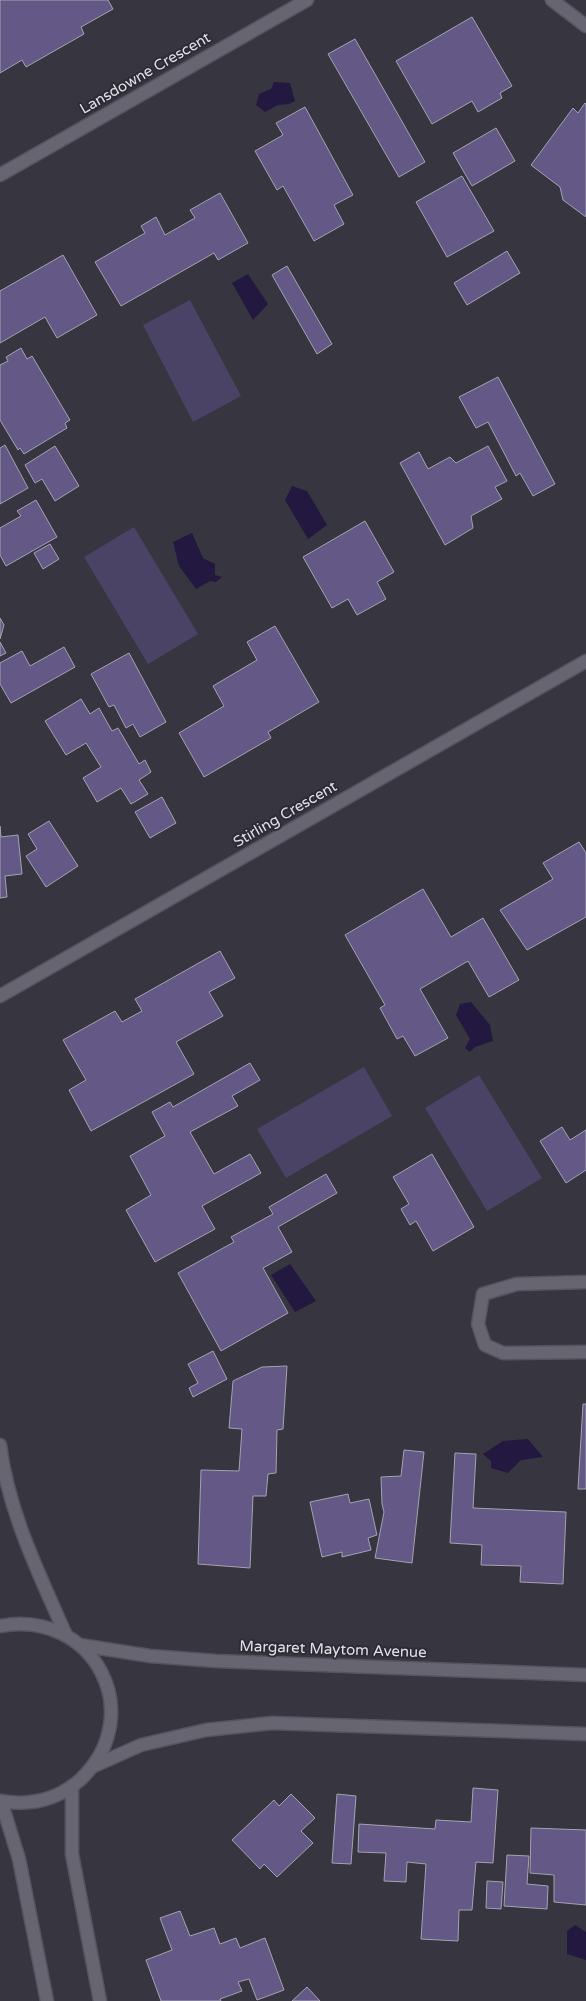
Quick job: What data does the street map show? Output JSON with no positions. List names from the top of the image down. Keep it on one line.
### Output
{"streets":{"street":["Lansdowne Crescent","Stirling Crescent","Margaret Maytom Avenue"]}}
